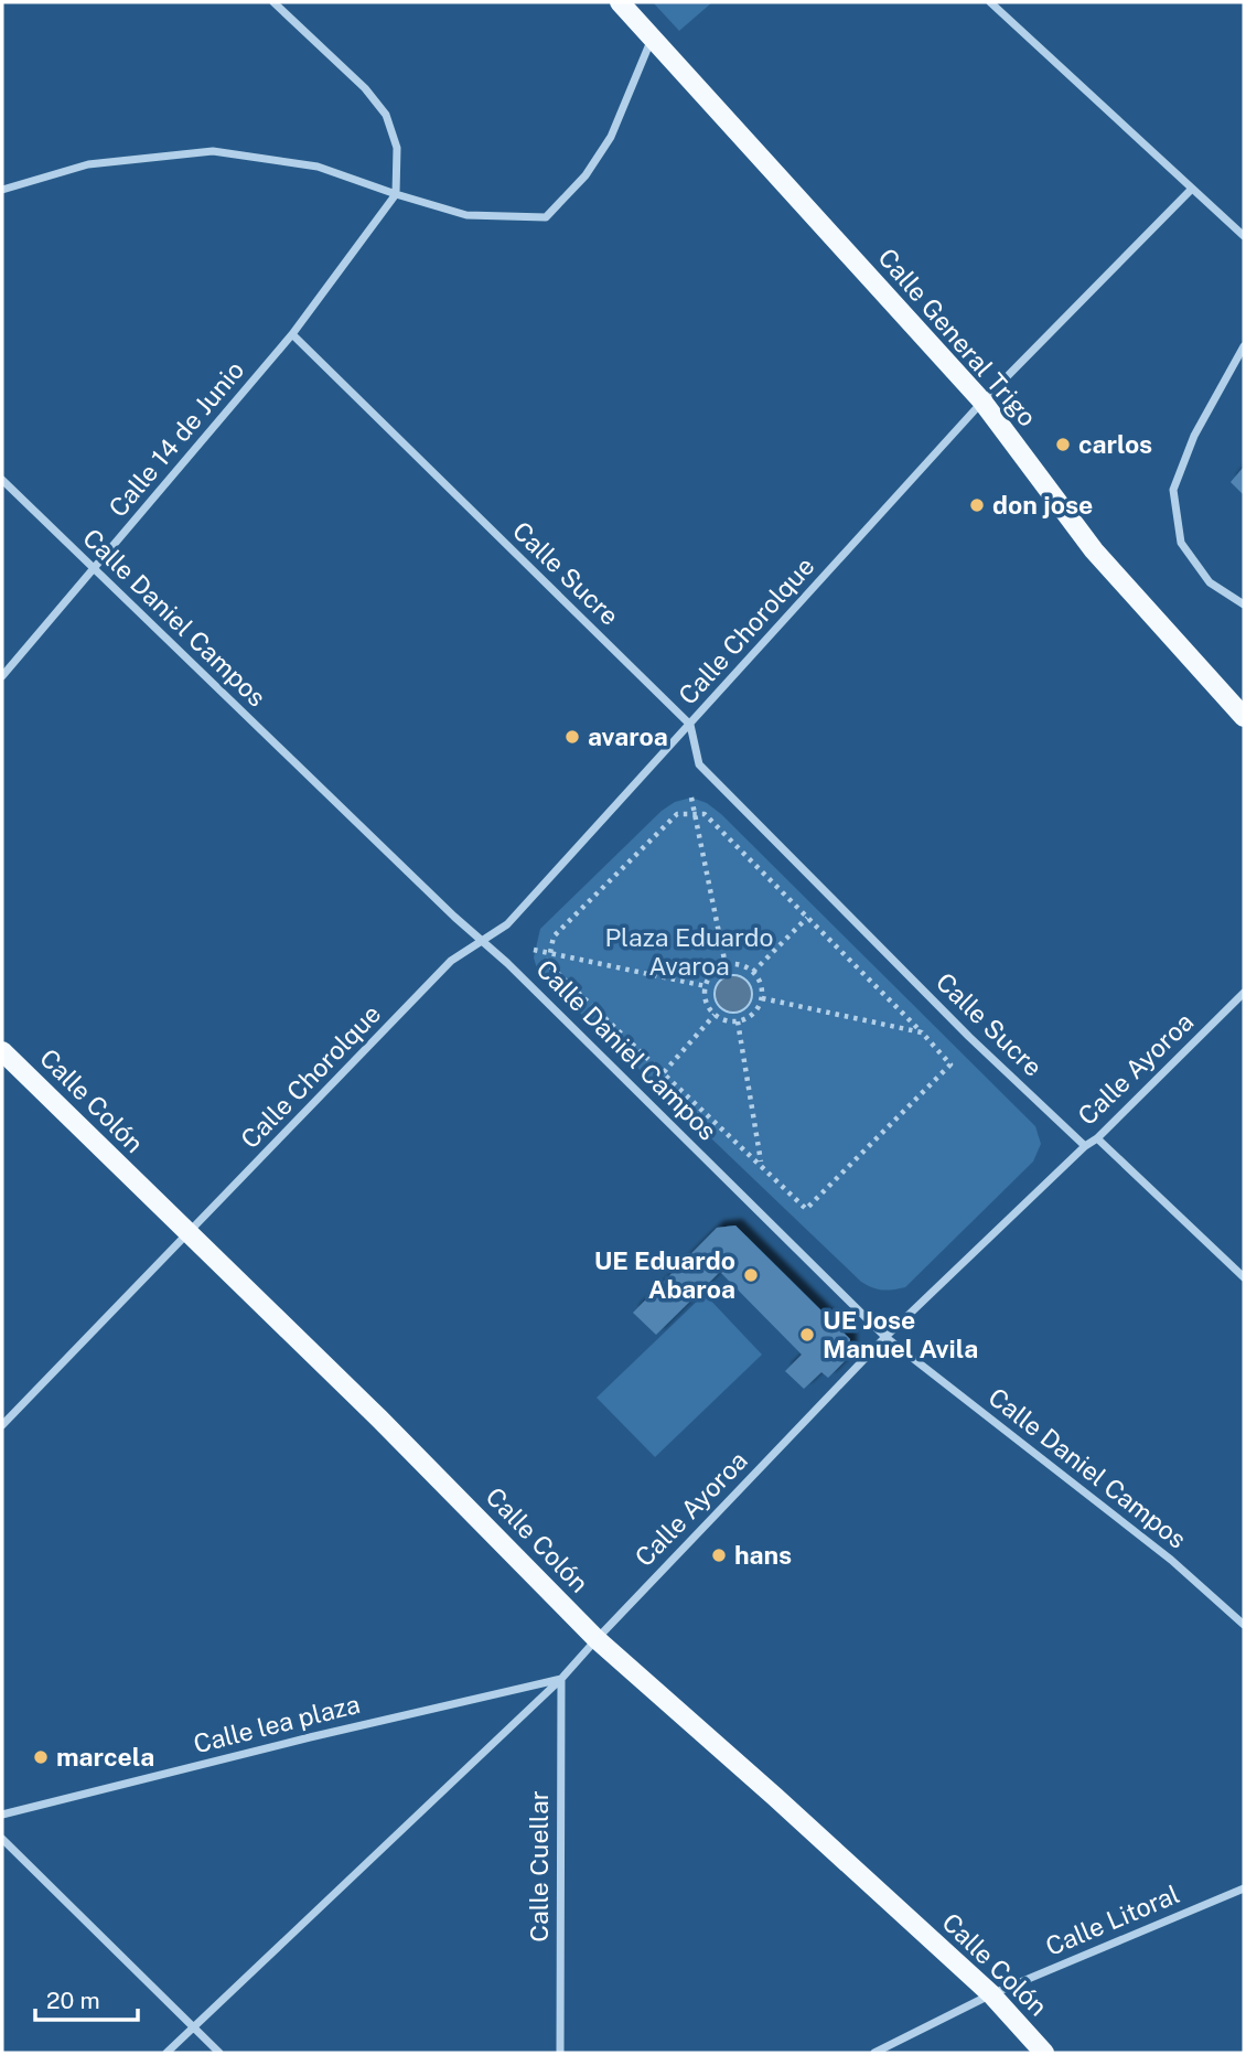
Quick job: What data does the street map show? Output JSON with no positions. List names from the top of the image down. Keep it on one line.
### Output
{"streets":{"main road":["Calle General Trigo","Calle Colón"],"street":["Calle 14 de Junio","Calle Sucre","Calle Daniel Campos","Calle Chorolque","Calle Ayoroa","Calle lea plaza","Calle Cuellar","Calle Litoral"]},"crossings":[["Calle General Trigo","Calle Chorolque"],["Calle 14 de Junio","Calle Sucre"],["Calle 14 de Junio","Calle Daniel Campos"],["Calle Sucre","Calle Chorolque"],["Calle Sucre","Calle Ayoroa"],["Calle Daniel Campos","Calle Chorolque"],["Calle Daniel Campos","Calle Ayoroa"],["Calle Chorolque","Calle Colón"],["Calle Ayoroa","Calle Colón"],["Calle Ayoroa","Calle lea plaza"],["Calle Ayoroa","Calle Cuellar"],["Calle Colón","Calle Litoral"],["Calle lea plaza","Calle Cuellar"]],"parks":["Plaza Eduardo Avaroa"],"places":["carlos","don jose","avaroa","UE Eduardo Abaroa","UE Jose Manuel Avila","hans","marcela"],"scale_bar":"20 m"}
